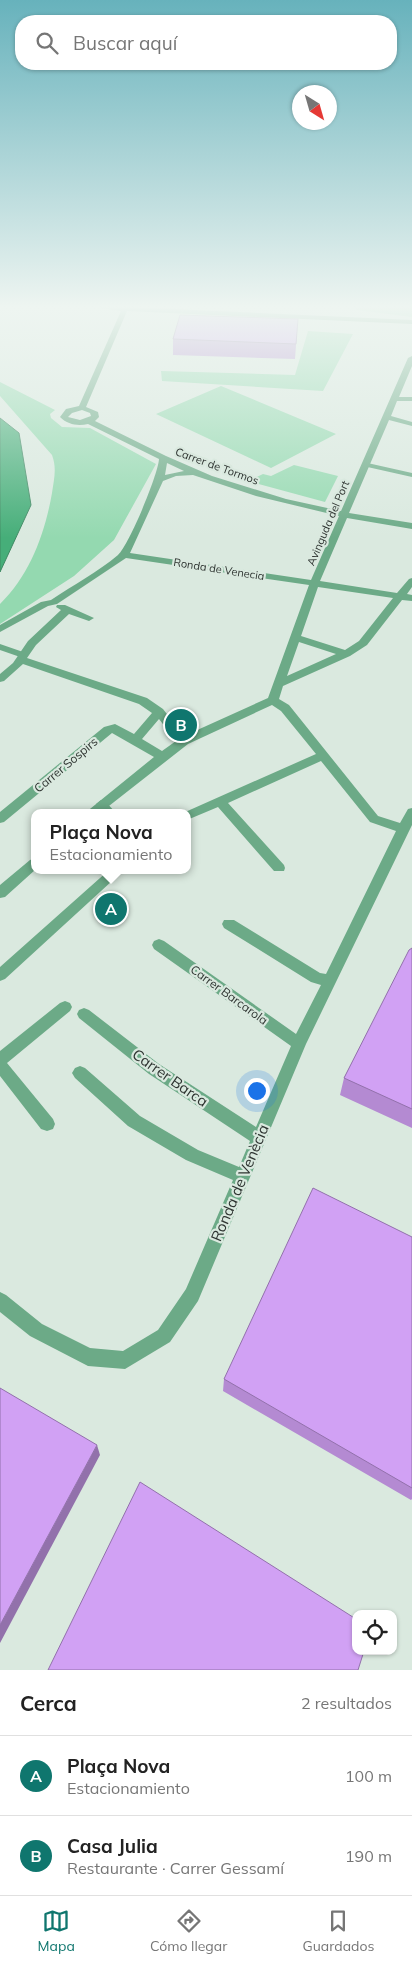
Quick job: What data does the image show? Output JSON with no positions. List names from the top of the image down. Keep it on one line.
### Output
{"streets":{"street":["Carrer de Tormos","Avinguda del Port","Ronda de Venecia","Carrer Sospirs","Carrer Barcarola","Carrer Barca","Ronda de Venècia"]},"crossings":[["Carrer de Tormos","Avinguda del Port"],["Avinguda del Port","Ronda de Venecia"],["Carrer Barcarola","Ronda de Venècia"],["Carrer Barca","Ronda de Venècia"]],"north":"bottom right","page":{"search":"Buscar aquí","pins":["B","A"],"popup":["Plaça Nova","Estacionamiento"],"heading":["Cerca","2 resultados"],"list":[{"mark":"A","name":"Plaça Nova","note":"Estacionamiento","value":"100 m"},{"mark":"B","name":"Casa Julia","note":"Restaurante · Carrer Gessamí","value":"190 m"}],"nav":["Mapa","Cómo llegar","Guardados"]}}
